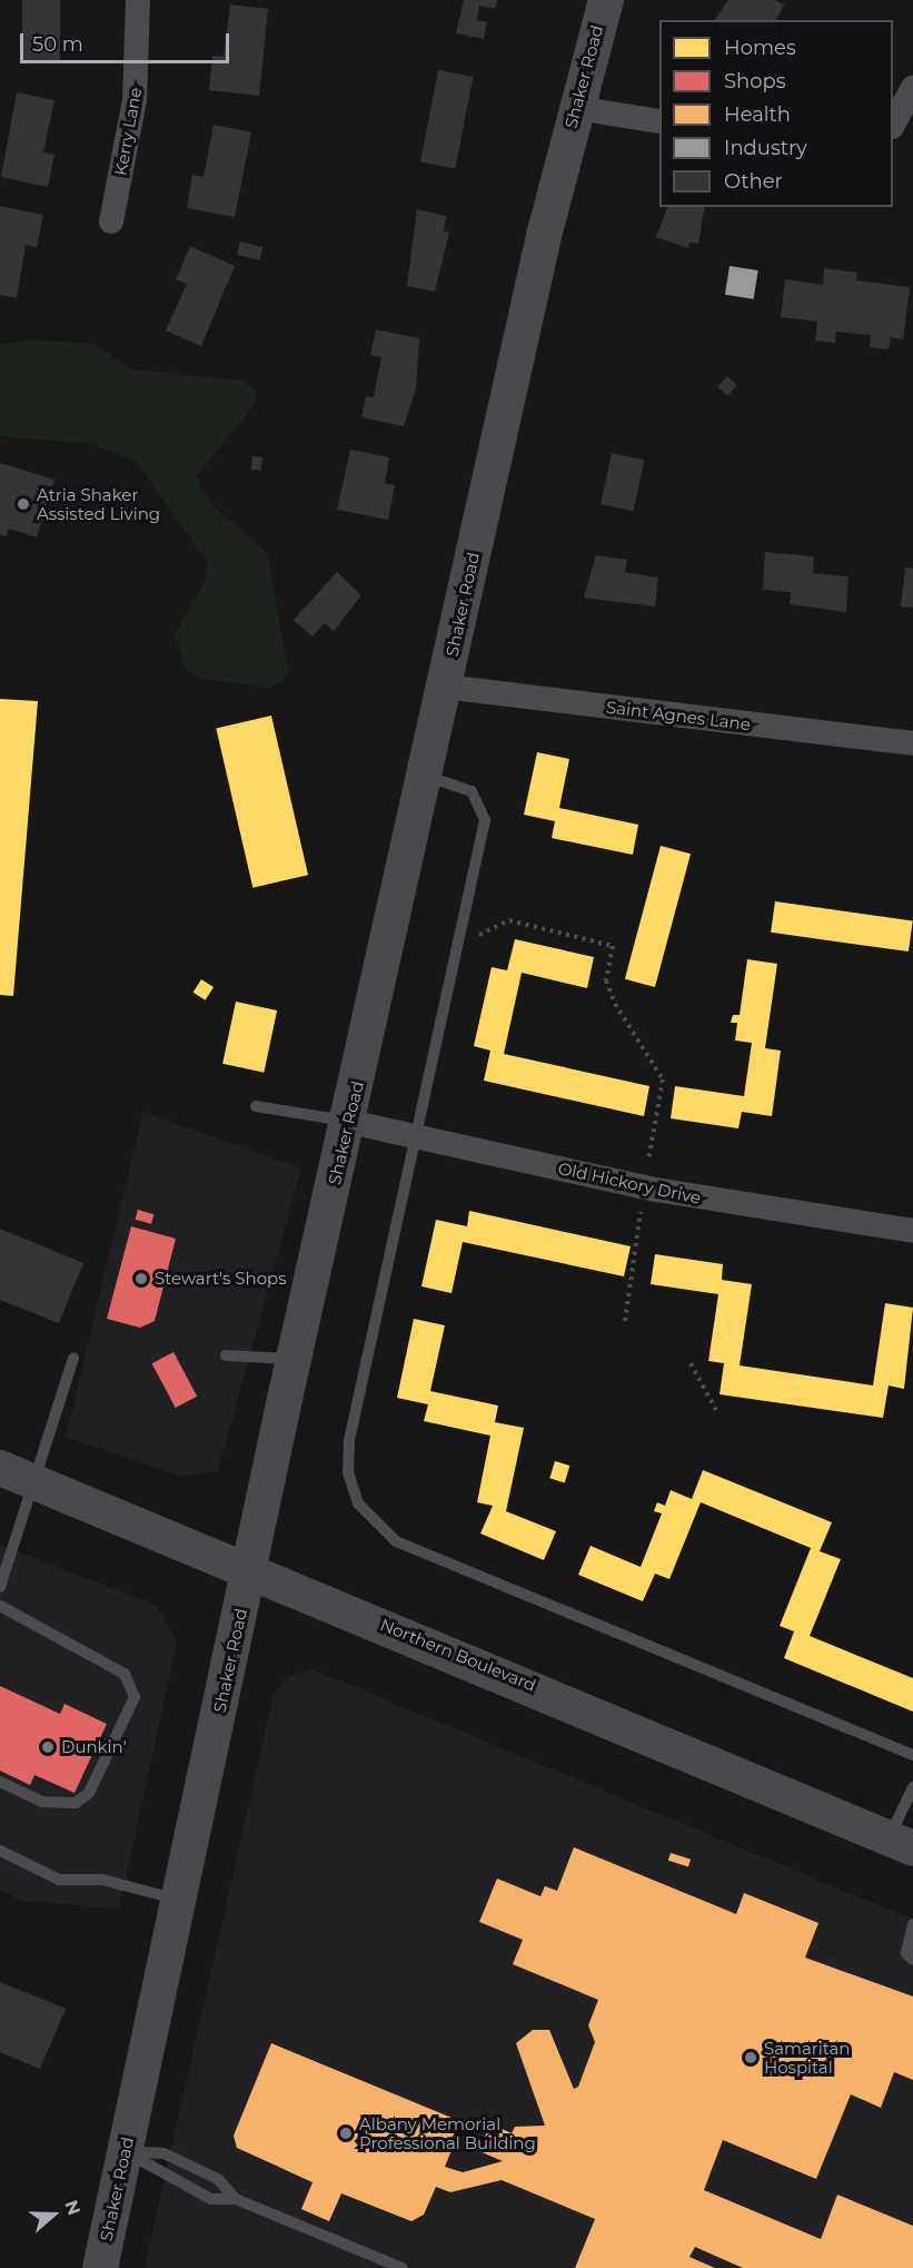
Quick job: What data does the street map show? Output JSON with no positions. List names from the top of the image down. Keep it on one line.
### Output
{"streets":{"main road":["Shaker Road","Northern Boulevard"],"street":["Kerry Lane","Saint Agnes Lane","Old Hickory Drive"]},"crossings":[["Shaker Road","Saint Agnes Lane"],["Shaker Road","Old Hickory Drive"],["Shaker Road","Northern Boulevard"]],"places":["Atria Shaker Assisted Living","Stewart's Shops","Dunkin'","Samaritan Hospital","Albany Memorial Professional Building"],"legend":["Homes","Shops","Health","Industry","Other"],"scale_bar":"50 m","north":"right"}
